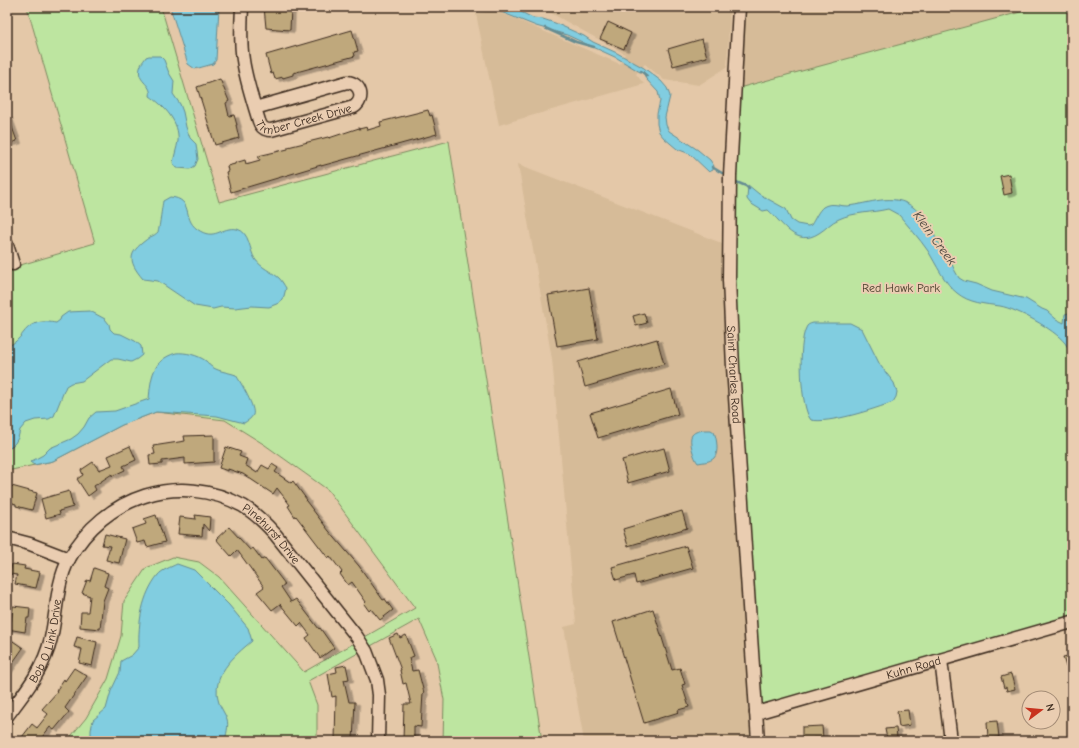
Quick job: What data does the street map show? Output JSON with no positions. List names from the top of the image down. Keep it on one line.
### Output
{"streets":{"street":["Timber Creek Drive","Saint Charles Road","Pinehurst Drive","Bob O Link Drive","Kuhn Road"]},"crossings":[["Saint Charles Road","Kuhn Road"],["Pinehurst Drive","Bob O Link Drive"]],"water":["Klein Creek"],"parks":["Red Hawk Park"],"north":"right"}
